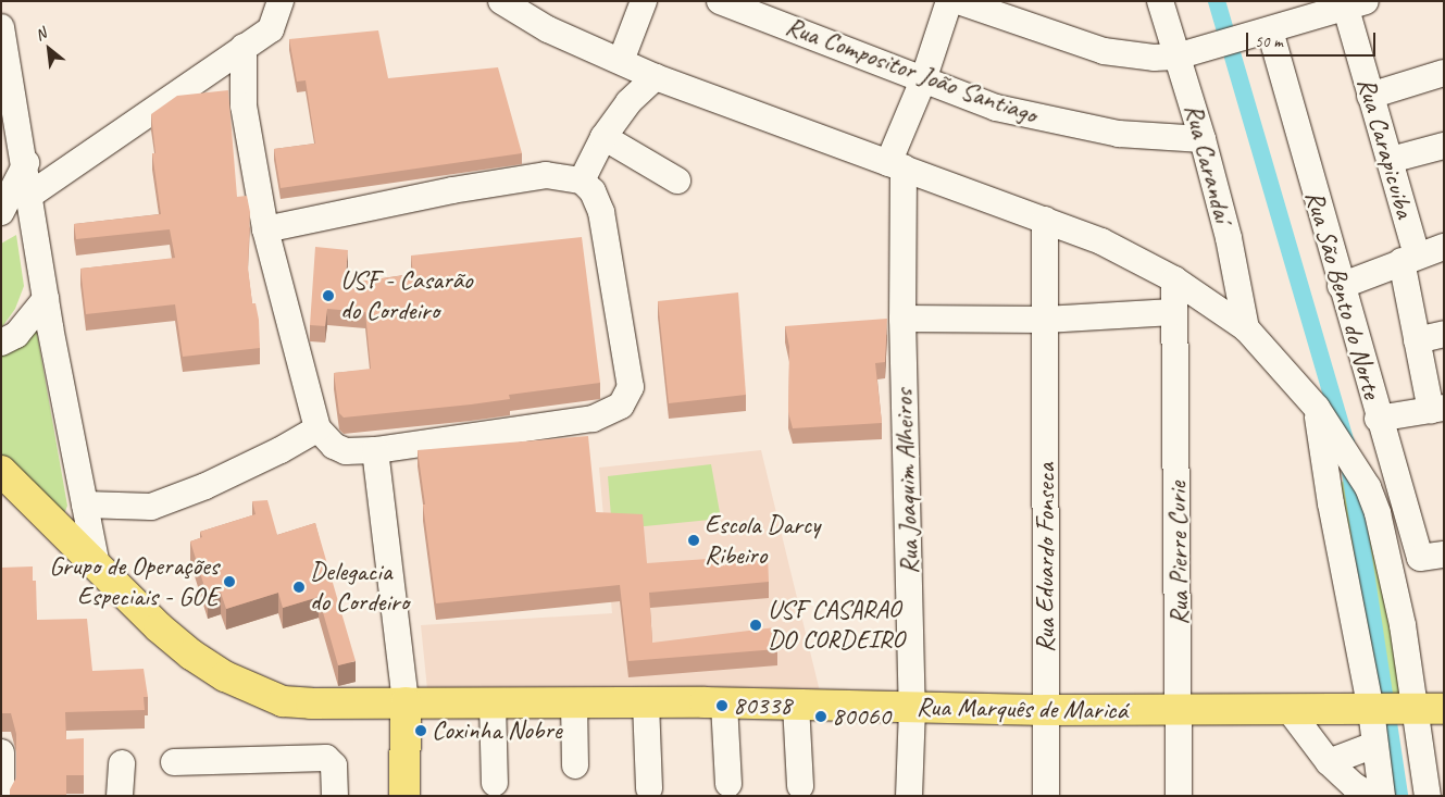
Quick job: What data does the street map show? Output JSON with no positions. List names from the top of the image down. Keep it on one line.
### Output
{"streets":{"main road":["Rua Marquês de Maricá"],"street":["Rua Compositor João Santiago","Rua Carapicuiba","Rua Carandaí","Rua São Bento do Norte","Rua Joaquim Alheiros","Rua Pierre Curie","Rua Eduardo Fonseca"]},"crossings":[["Rua Compositor João Santiago","Rua Carandaí"],["Rua Joaquim Alheiros","Rua Marquês de Maricá"],["Rua Pierre Curie","Rua Marquês de Maricá"],["Rua Eduardo Fonseca","Rua Marquês de Maricá"]],"places":["USF - Casarão do Cordeiro","Escola Darcy Ribeiro","Grupo de Operações Especiais - GOE","Delegacia do Cordeiro","USF CASARAO DO CORDEIRO","80338","80060","Coxinha Nobre"],"scale_bar":"50 m","north":"top left"}
